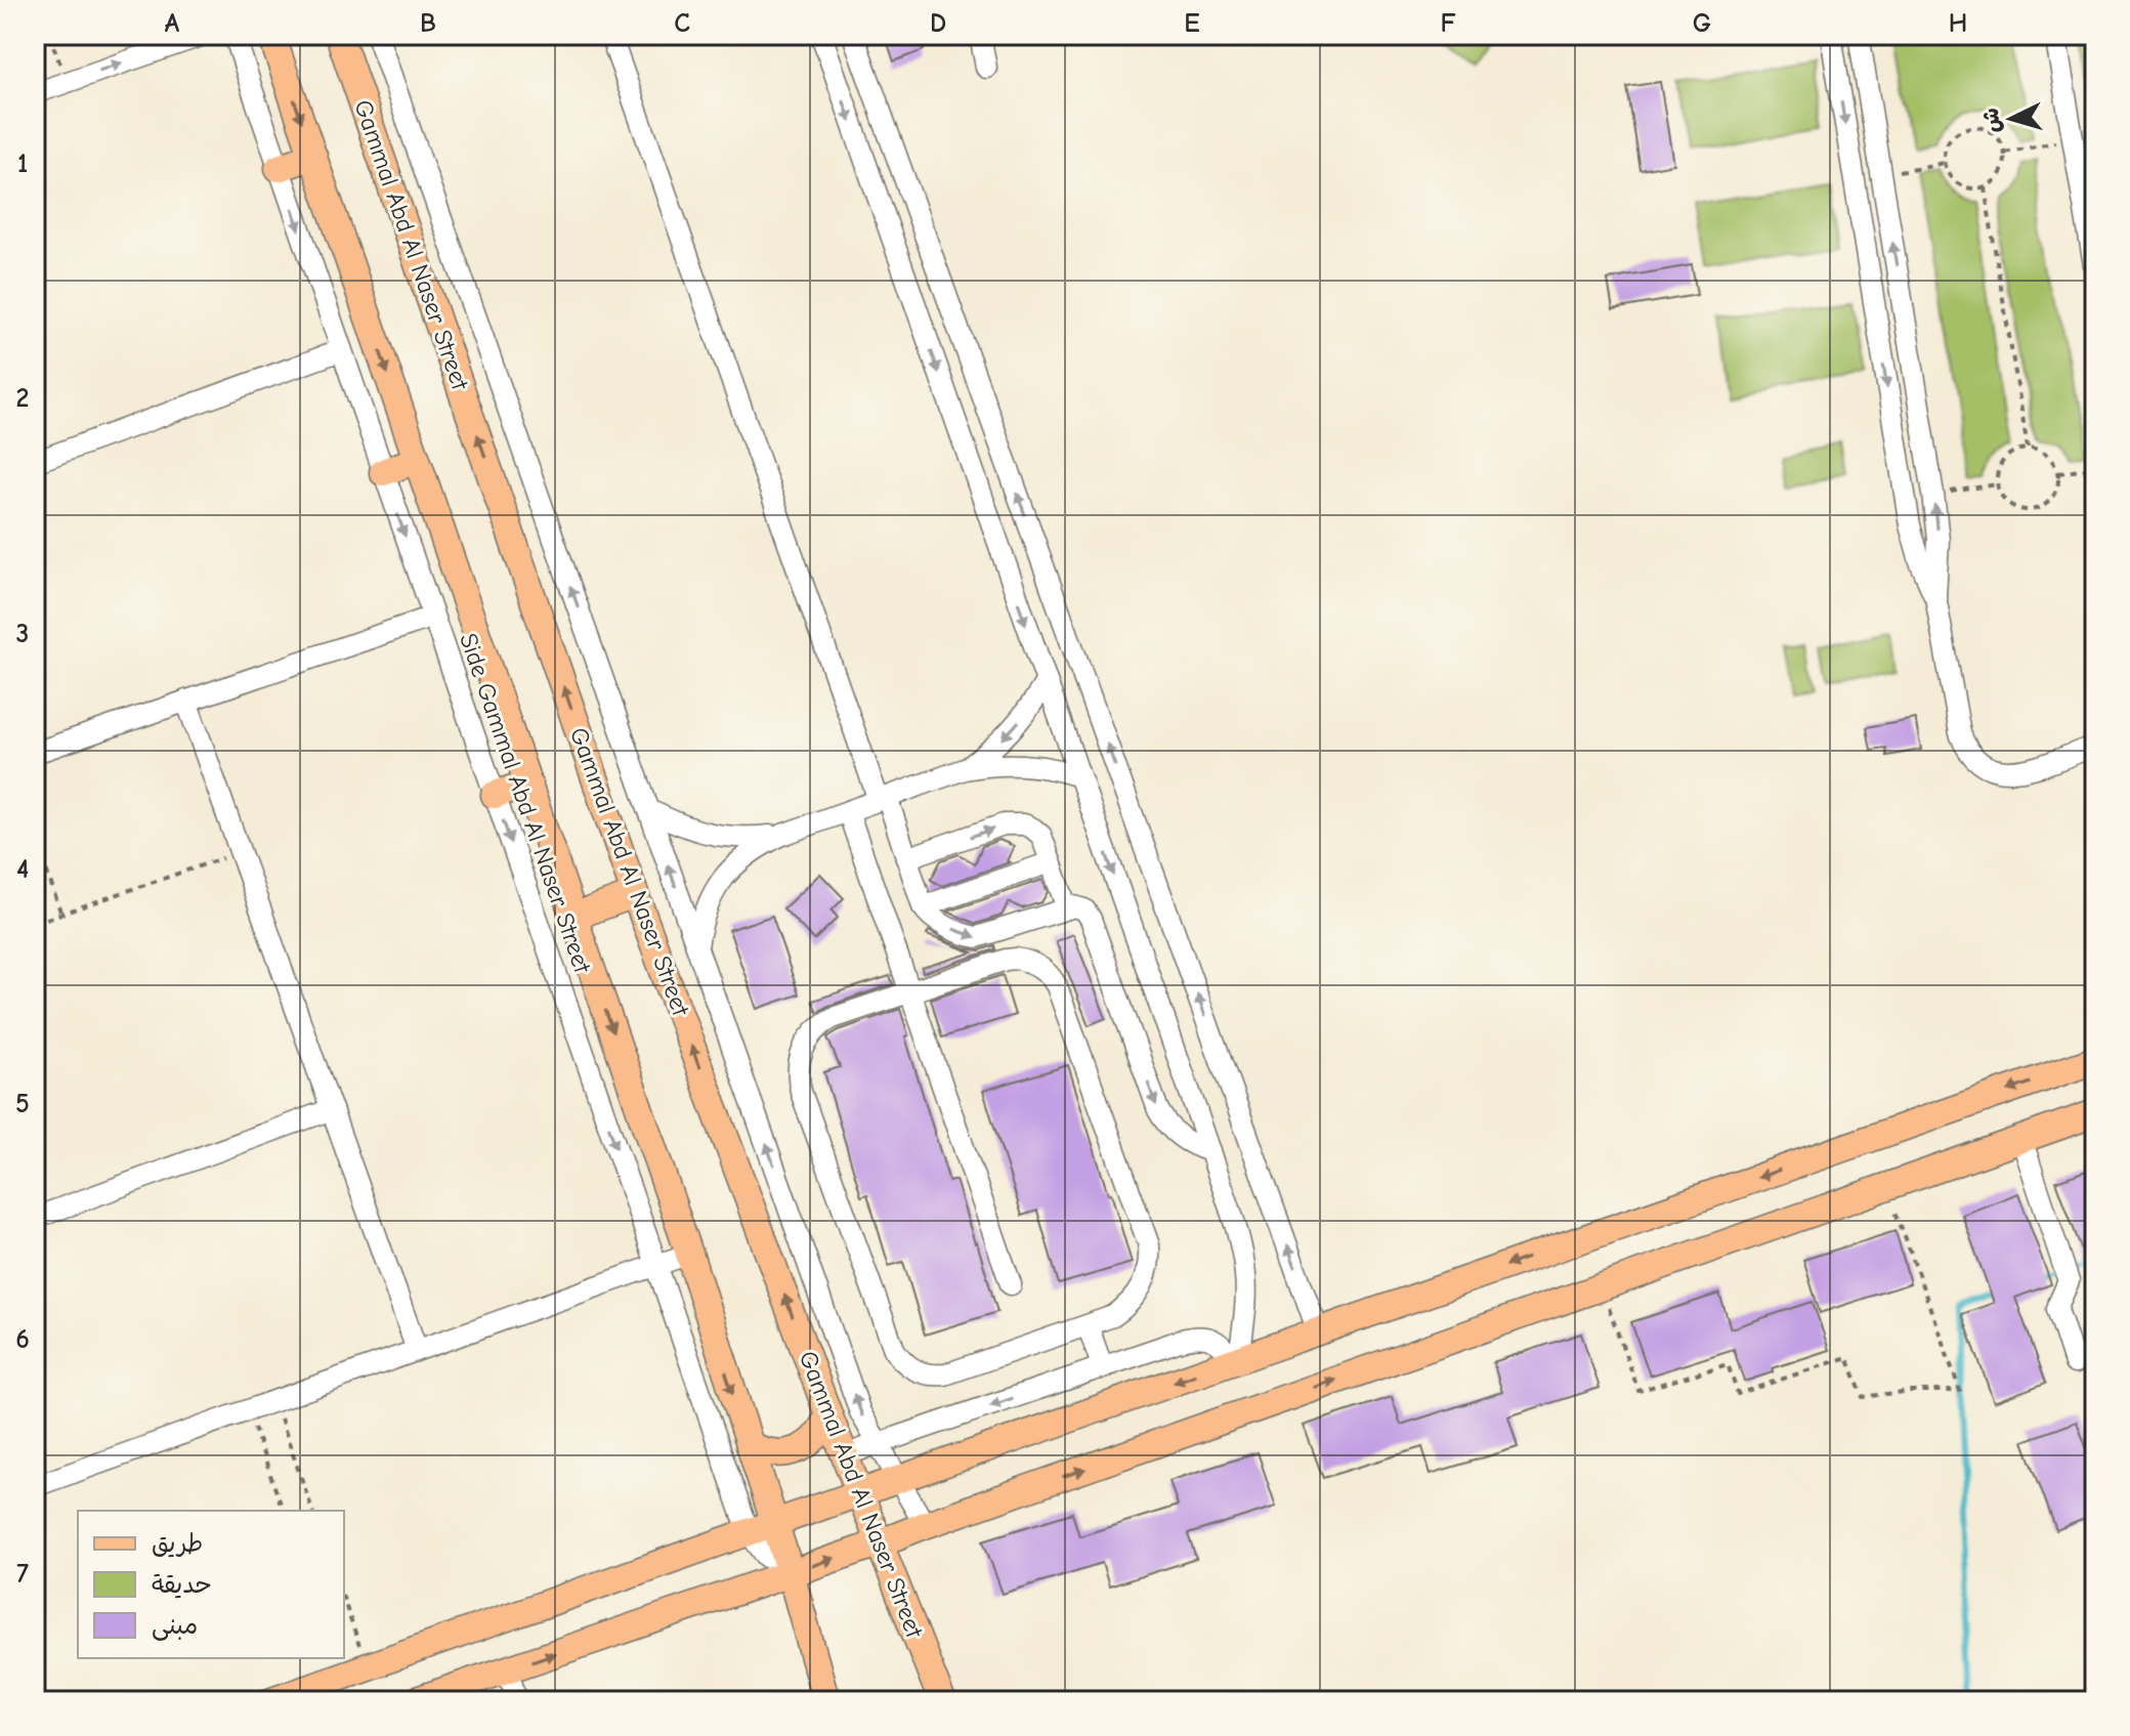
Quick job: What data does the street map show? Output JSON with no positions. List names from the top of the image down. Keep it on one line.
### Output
{"streets":{"main road":["Gammal Abd Al Naser Street"],"street":["Side Gammal Abd Al Naser Street"]},"legend":["طريق","حديقة","مبنى"],"north":"left","grid":{"columns":["A","B","C","D","E","F","G","H"],"rows":["1","2","3","4","5","6","7"]}}
